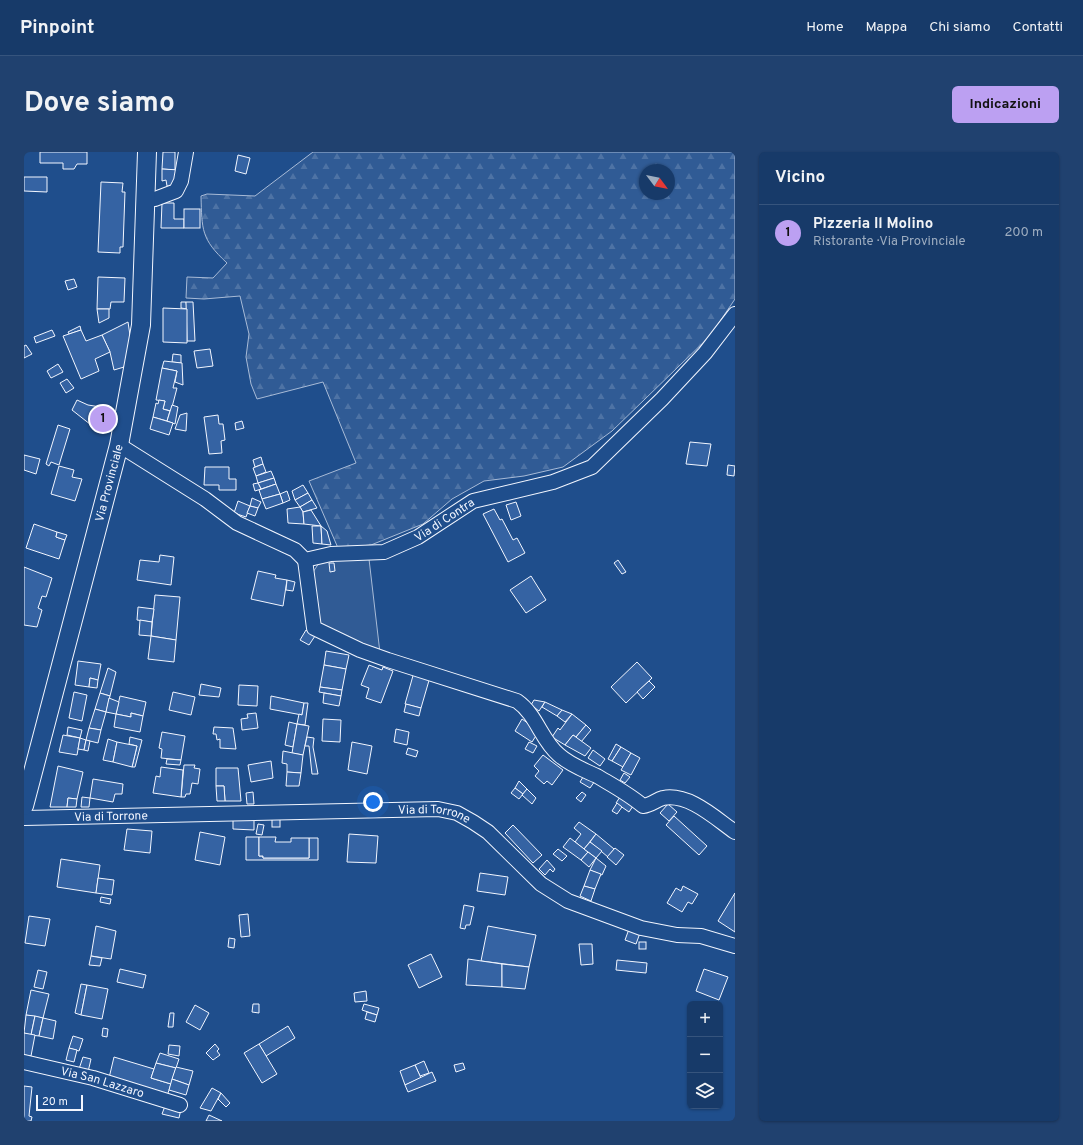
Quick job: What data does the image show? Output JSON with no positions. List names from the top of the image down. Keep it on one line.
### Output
{"streets":{"street":["Via Provinciale","Via di Contra","Via di Torrone","Via San Lazzaro"]},"scale_bar":"20 m","north":"bottom right","page":{"header":"Pinpoint","nav":["Home","Mappa","Chi siamo","Contatti"],"title":"Dove siamo","buttons":"Indicazioni","heading":"Vicino","list":[{"mark":"1","name":"Pizzeria Il Molino","note":"Ristorante · Via Provinciale","value":"200 m"}],"pins":"1","map_buttons":["+","−"],"scale":"20 m"}}
